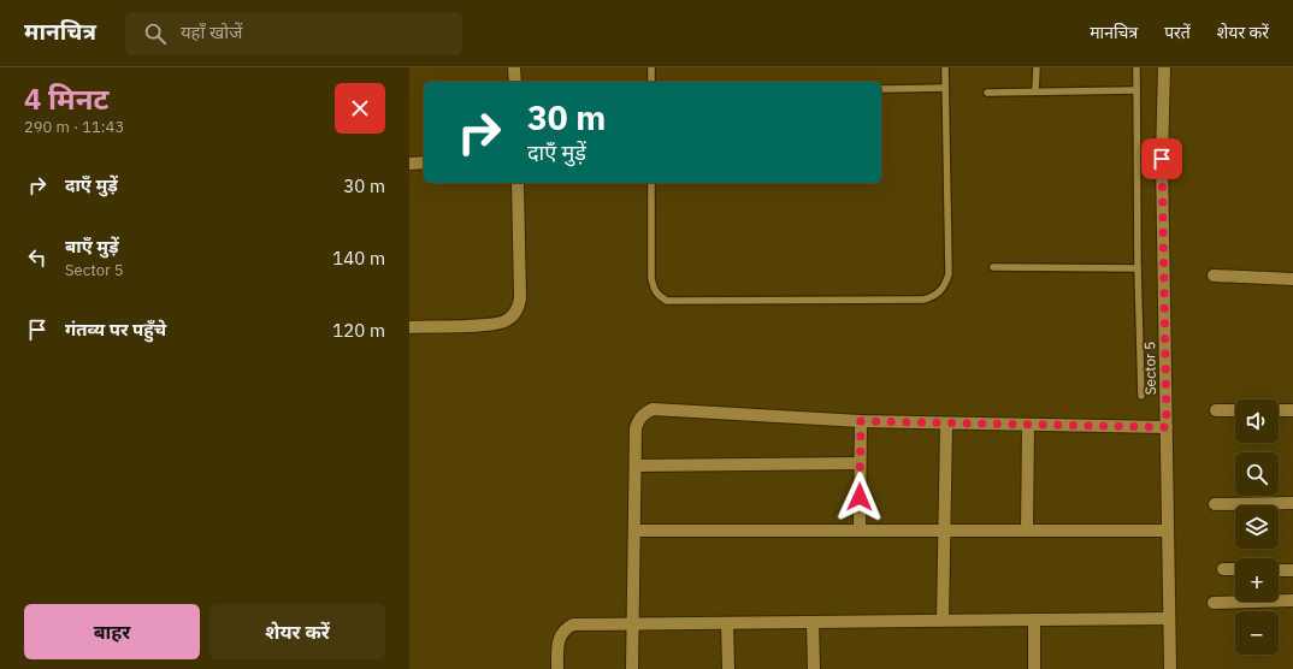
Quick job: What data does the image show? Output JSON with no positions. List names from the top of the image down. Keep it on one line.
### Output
{"streets":{"street":["Sector 5"]},"page":{"header":"मानचित्र","search":"यहाँ खोजें","nav":["मानचित्र","परतें","शेयर करें"],"heading":["4 मिनट","290 m · 11:43"],"turn":["30 m","दाएँ मुड़ें"],"list":[{"name":"दाएँ मुड़ें","value":"30 m"},{"name":"बाएँ मुड़ें","note":"Sector 5","value":"140 m"},{"name":"गंतव्य पर पहुँचे","value":"120 m"}],"map_buttons":["+","−"],"buttons":["बाहर","शेयर करें"]}}
